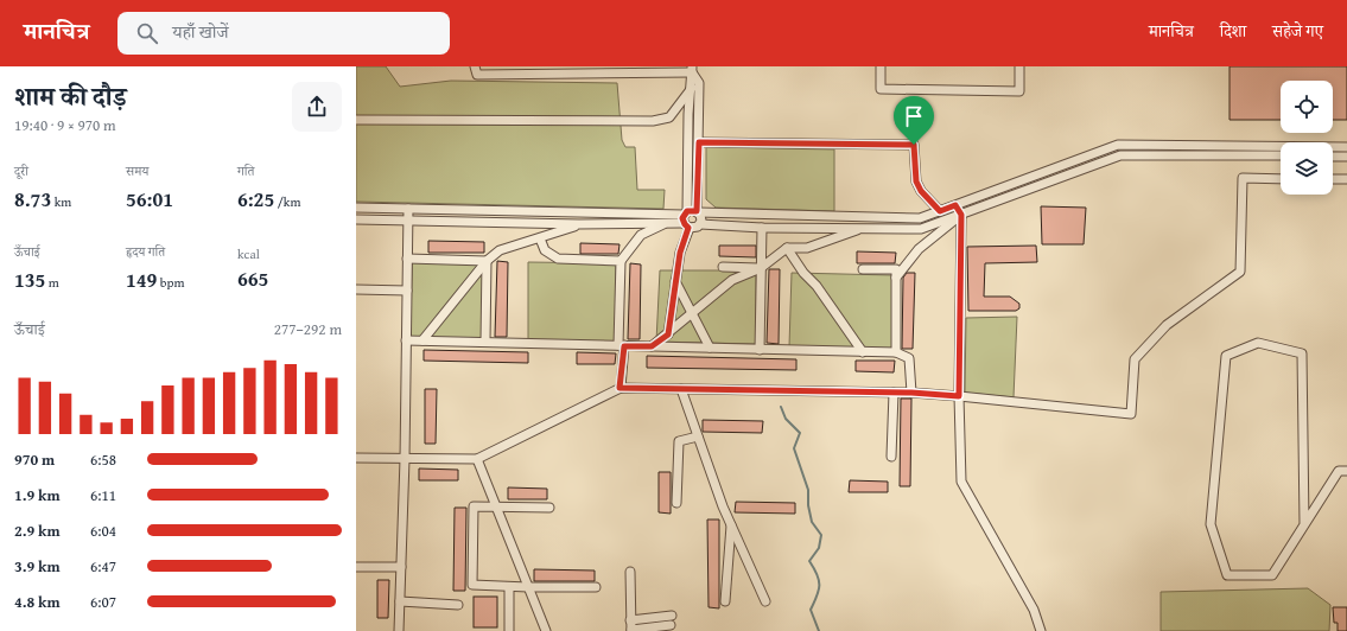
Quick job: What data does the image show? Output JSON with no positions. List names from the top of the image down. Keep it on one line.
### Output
{"page":{"header":"मानचित्र","search":"यहाँ खोजें","nav":["मानचित्र","दिशा","सहेजे गए"],"heading":["शाम की दौड़","19:40 · 9 × 970 m"],"stats":[["दूरी","8.73 km"],["समय","56:01"],["गति","6:25 /km"],["ऊँचाई","135 m"],["हृदय गति","149 bpm"],["kcal","665"]],"chart":["ऊँचाई","277–292 m"],"list":[{"name":"970 m","note":"6:58"},{"name":"1.9 km","note":"6:11"},{"name":"2.9 km","note":"6:04"},{"name":"3.9 km","note":"6:47"},{"name":"4.8 km","note":"6:07"}]}}
